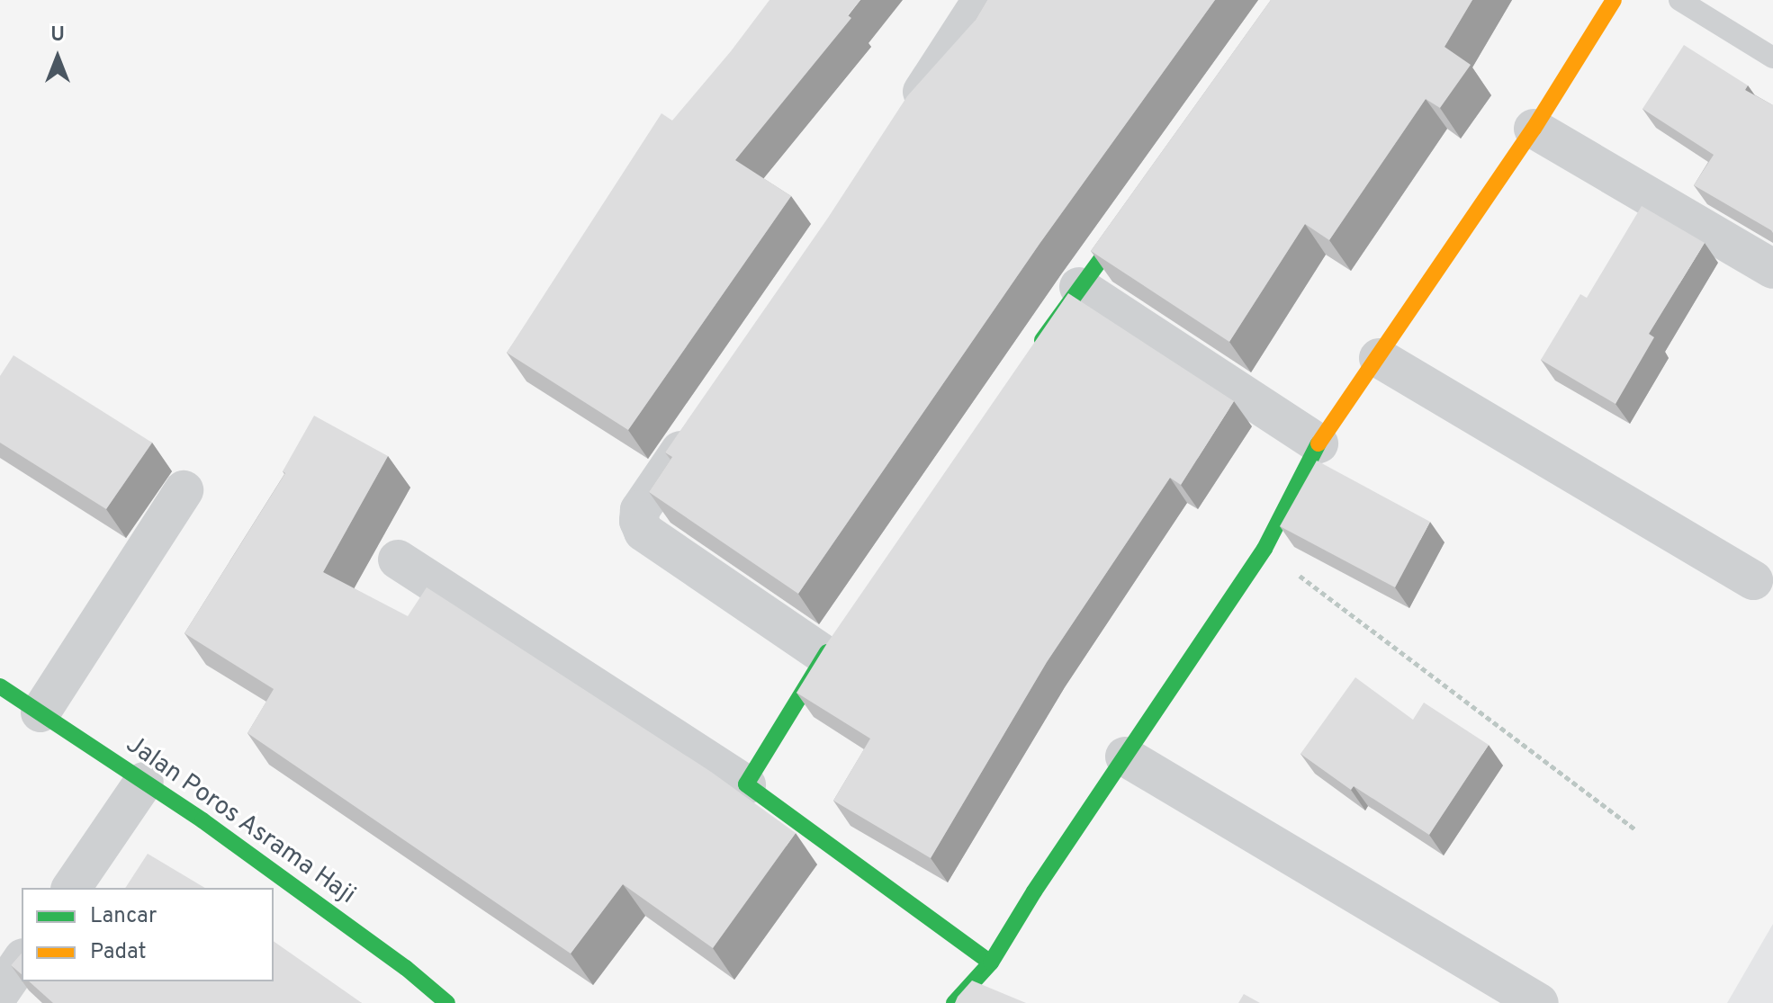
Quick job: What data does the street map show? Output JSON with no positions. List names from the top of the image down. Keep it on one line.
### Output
{"streets":{"street":["Jalan Poros Asrama Haji"]},"legend":["Lancar","Padat"],"north":"top"}
